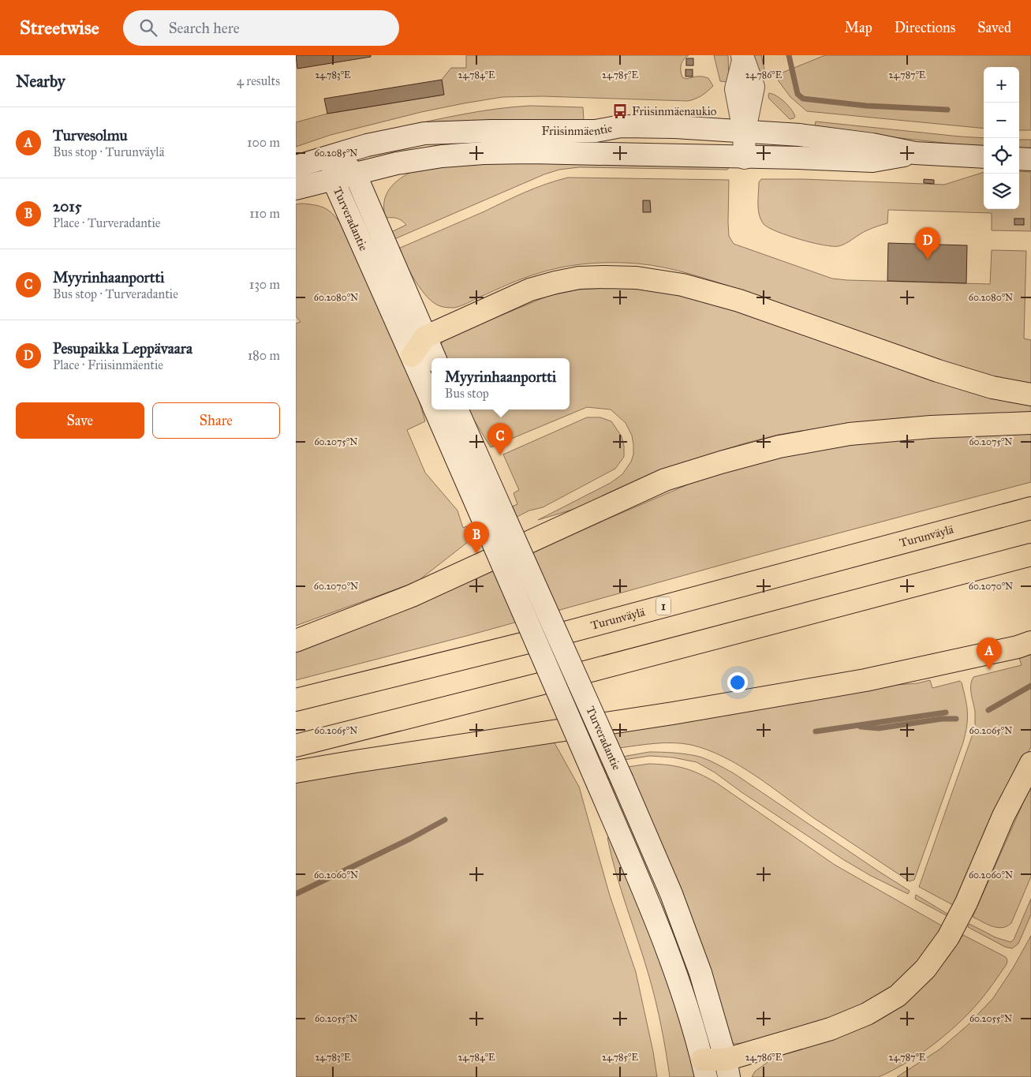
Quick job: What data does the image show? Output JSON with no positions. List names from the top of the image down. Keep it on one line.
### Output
{"streets":{"highway":["Turunväylä","1"],"main road":["Friisinmäentie","Turveradantie"]},"crossings":[["Friisinmäentie","Turveradantie"]],"places":{"bus stop":["Friisinmäenaukio"]},"page":{"header":"Streetwise","search":"Search here","nav":["Map","Directions","Saved"],"heading":["Nearby","4 results"],"map_buttons":["+","−"],"list":[{"mark":"A","name":"Turvesolmu","note":"Bus stop · Turunväylä","value":"100 m"},{"mark":"B","name":"2015","note":"Place · Turveradantie","value":"110 m"},{"mark":"C","name":"Myyrinhaanportti","note":"Bus stop · Turveradantie","value":"130 m"},{"mark":"D","name":"Pesupaikka Leppävaara","note":"Place · Friisinmäentie","value":"180 m"}],"pins":["D","C","B","A"],"popup":["Myyrinhaanportti","Bus stop"],"buttons":["Save","Share"]},"coordinates":["24.783°E","24.784°E","24.785°E","24.786°E","24.787°E","60.2085°N","60.2080°N","60.2075°N","60.2070°N","60.2065°N","60.2060°N","60.2055°N"]}
